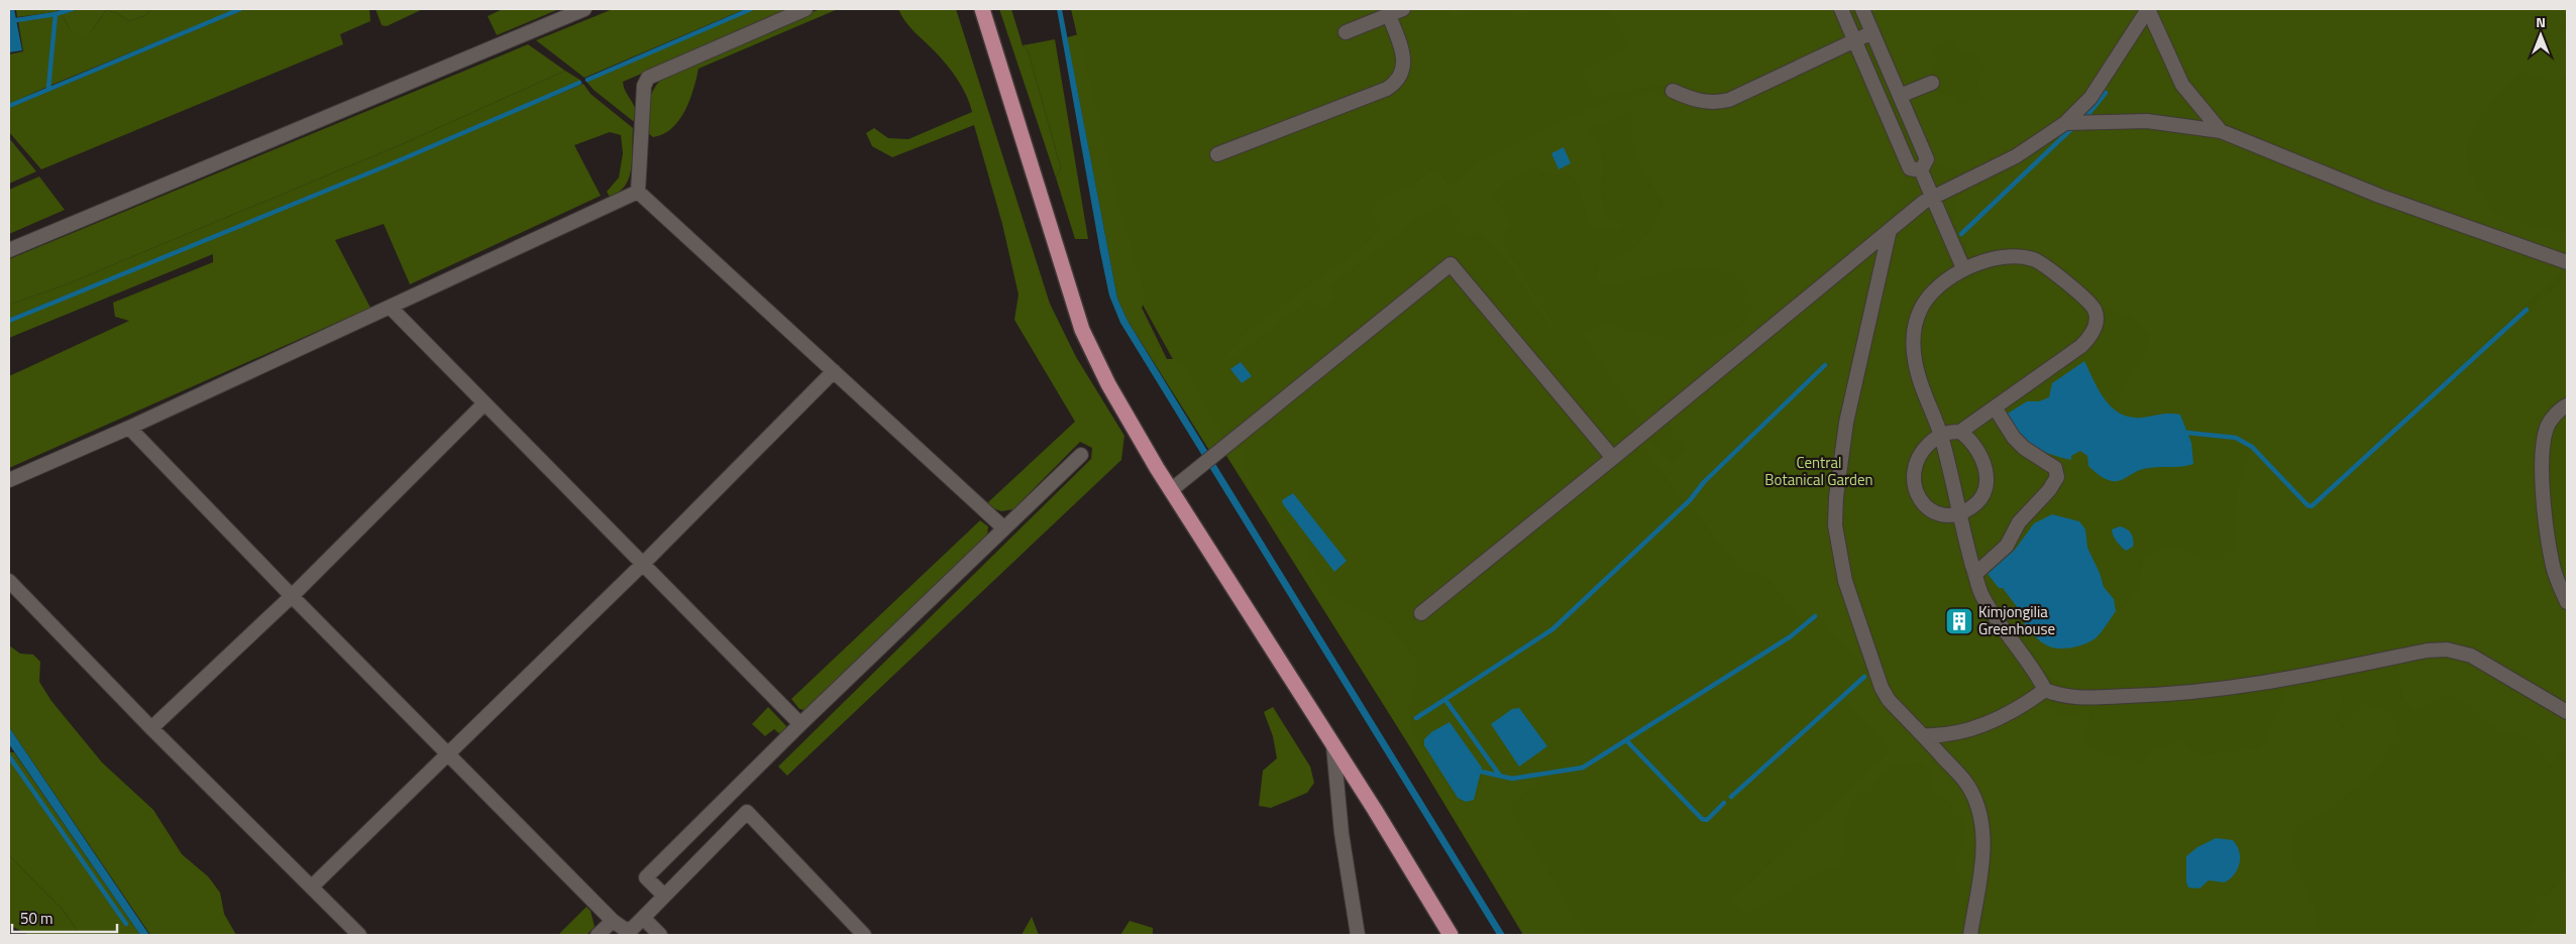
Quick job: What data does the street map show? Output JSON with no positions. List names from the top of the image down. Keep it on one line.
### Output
{"parks":["Central Botanical Garden"],"places":{"building":["Kimjongilia Greenhouse"]},"scale_bar":"50 m","north":"top"}
